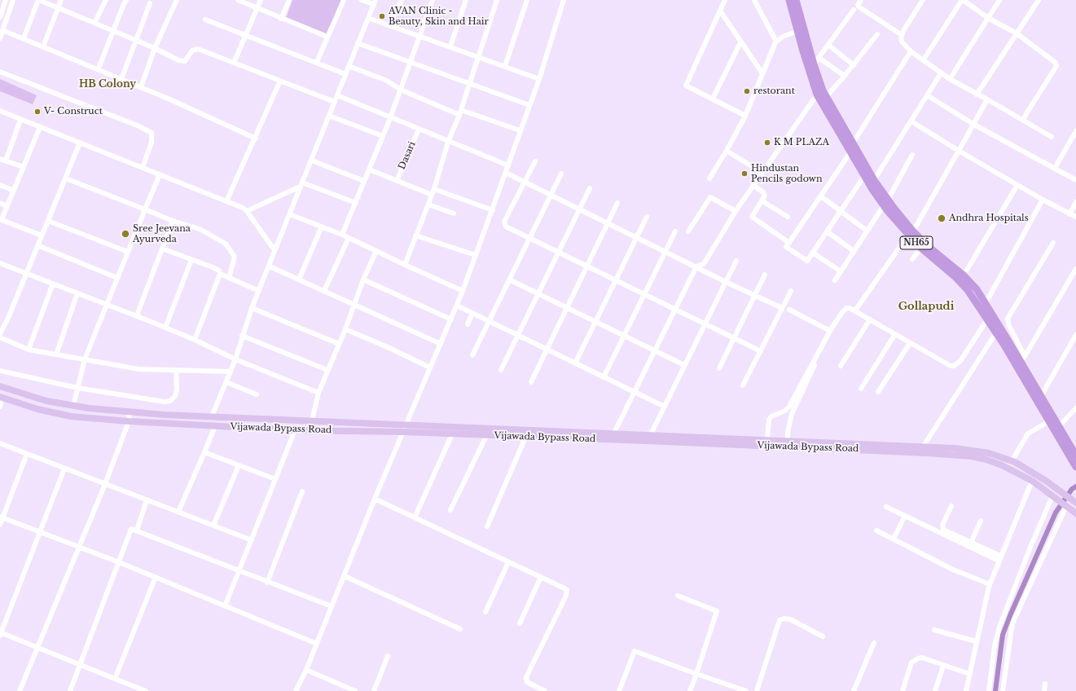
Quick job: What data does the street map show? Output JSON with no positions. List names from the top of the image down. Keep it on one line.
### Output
{"streets":{"highway":["NH65"],"main road":["Vijawada Bypass Road"],"street":["Dasari"]},"districts":["HB Colony","Gollapudi"],"places":["AVAN Clinic - Beauty, Skin and Hair","restorant","V- Construct","K M PLAZA","Hindustan Pencils godown","Andhra Hospitals","Sree Jeevana Ayurveda"]}
